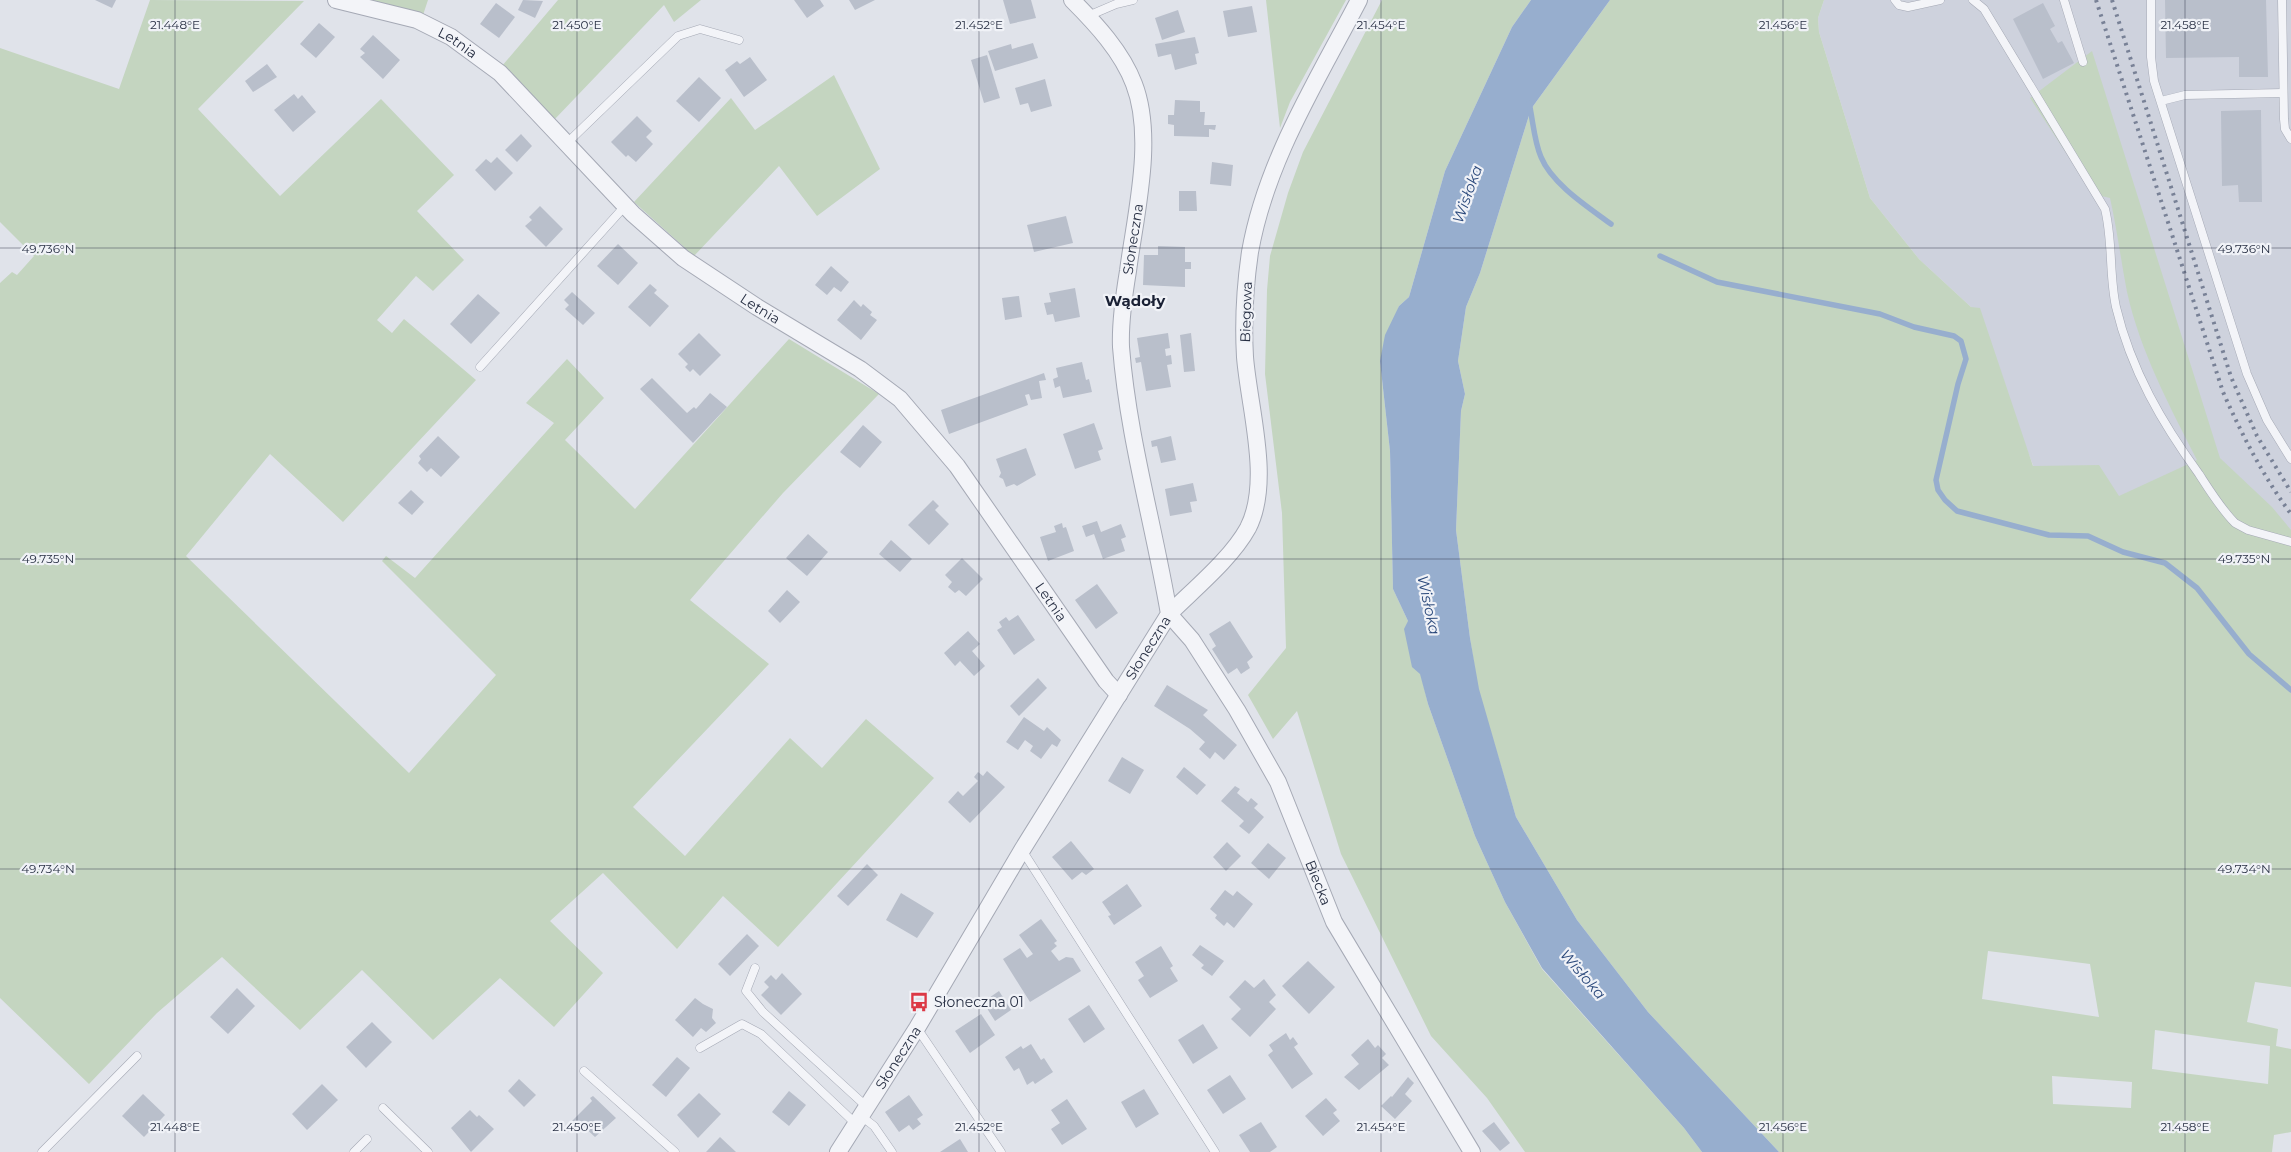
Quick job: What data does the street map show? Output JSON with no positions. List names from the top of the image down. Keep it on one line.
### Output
{"streets":{"street":["Letnia","Słoneczna","Biegowa","Biecka"]},"crossings":[["Letnia","Słoneczna"],["Słoneczna","Biegowa"],["Słoneczna","Biecka"],["Biegowa","Biecka"]],"districts":["Wądoły"],"water":["Wisłoka"],"places":{"bus stop":["Słoneczna 01"]},"coordinates":["21.448°E","21.450°E","21.452°E","21.454°E","21.456°E","21.458°E","49.736°N","49.735°N","49.734°N"]}
